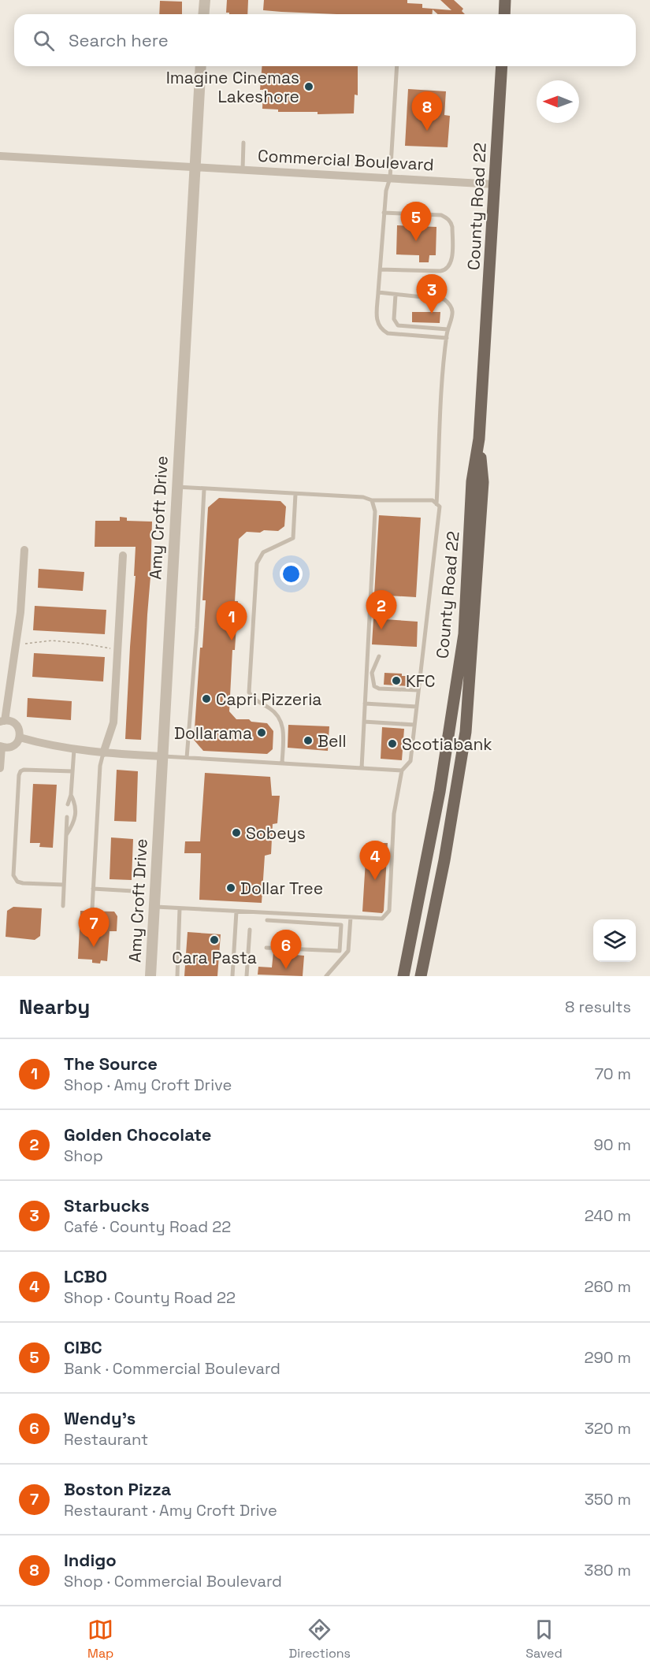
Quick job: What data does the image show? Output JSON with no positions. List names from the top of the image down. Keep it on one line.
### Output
{"streets":{"main road":["County Road 22"],"street":["Commercial Boulevard","Amy Croft Drive"]},"crossings":[["Commercial Boulevard","County Road 22"],["Commercial Boulevard","Amy Croft Drive"]],"places":["Imagine Cinemas Lakeshore","KFC","Capri Pizzeria","Dollarama","Bell","Scotiabank","Sobeys","Dollar Tree","Cara Pasta"],"north":"left","page":{"search":"Search here","pins":["8","5","3","2","1","4","7","6"],"heading":["Nearby","8 results"],"list":[{"mark":"1","name":"The Source","note":"Shop · Amy Croft Drive","value":"70 m"},{"mark":"2","name":"Golden Chocolate","note":"Shop","value":"90 m"},{"mark":"3","name":"Starbucks","note":"Café · County Road 22","value":"240 m"},{"mark":"4","name":"LCBO","note":"Shop · County Road 22","value":"260 m"},{"mark":"5","name":"CIBC","note":"Bank · Commercial Boulevard","value":"290 m"},{"mark":"6","name":"Wendy's","note":"Restaurant","value":"320 m"},{"mark":"7","name":"Boston Pizza","note":"Restaurant · Amy Croft Drive","value":"350 m"},{"mark":"8","name":"Indigo","note":"Shop · Commercial Boulevard","value":"380 m"}],"nav":["Map","Directions","Saved"]}}
